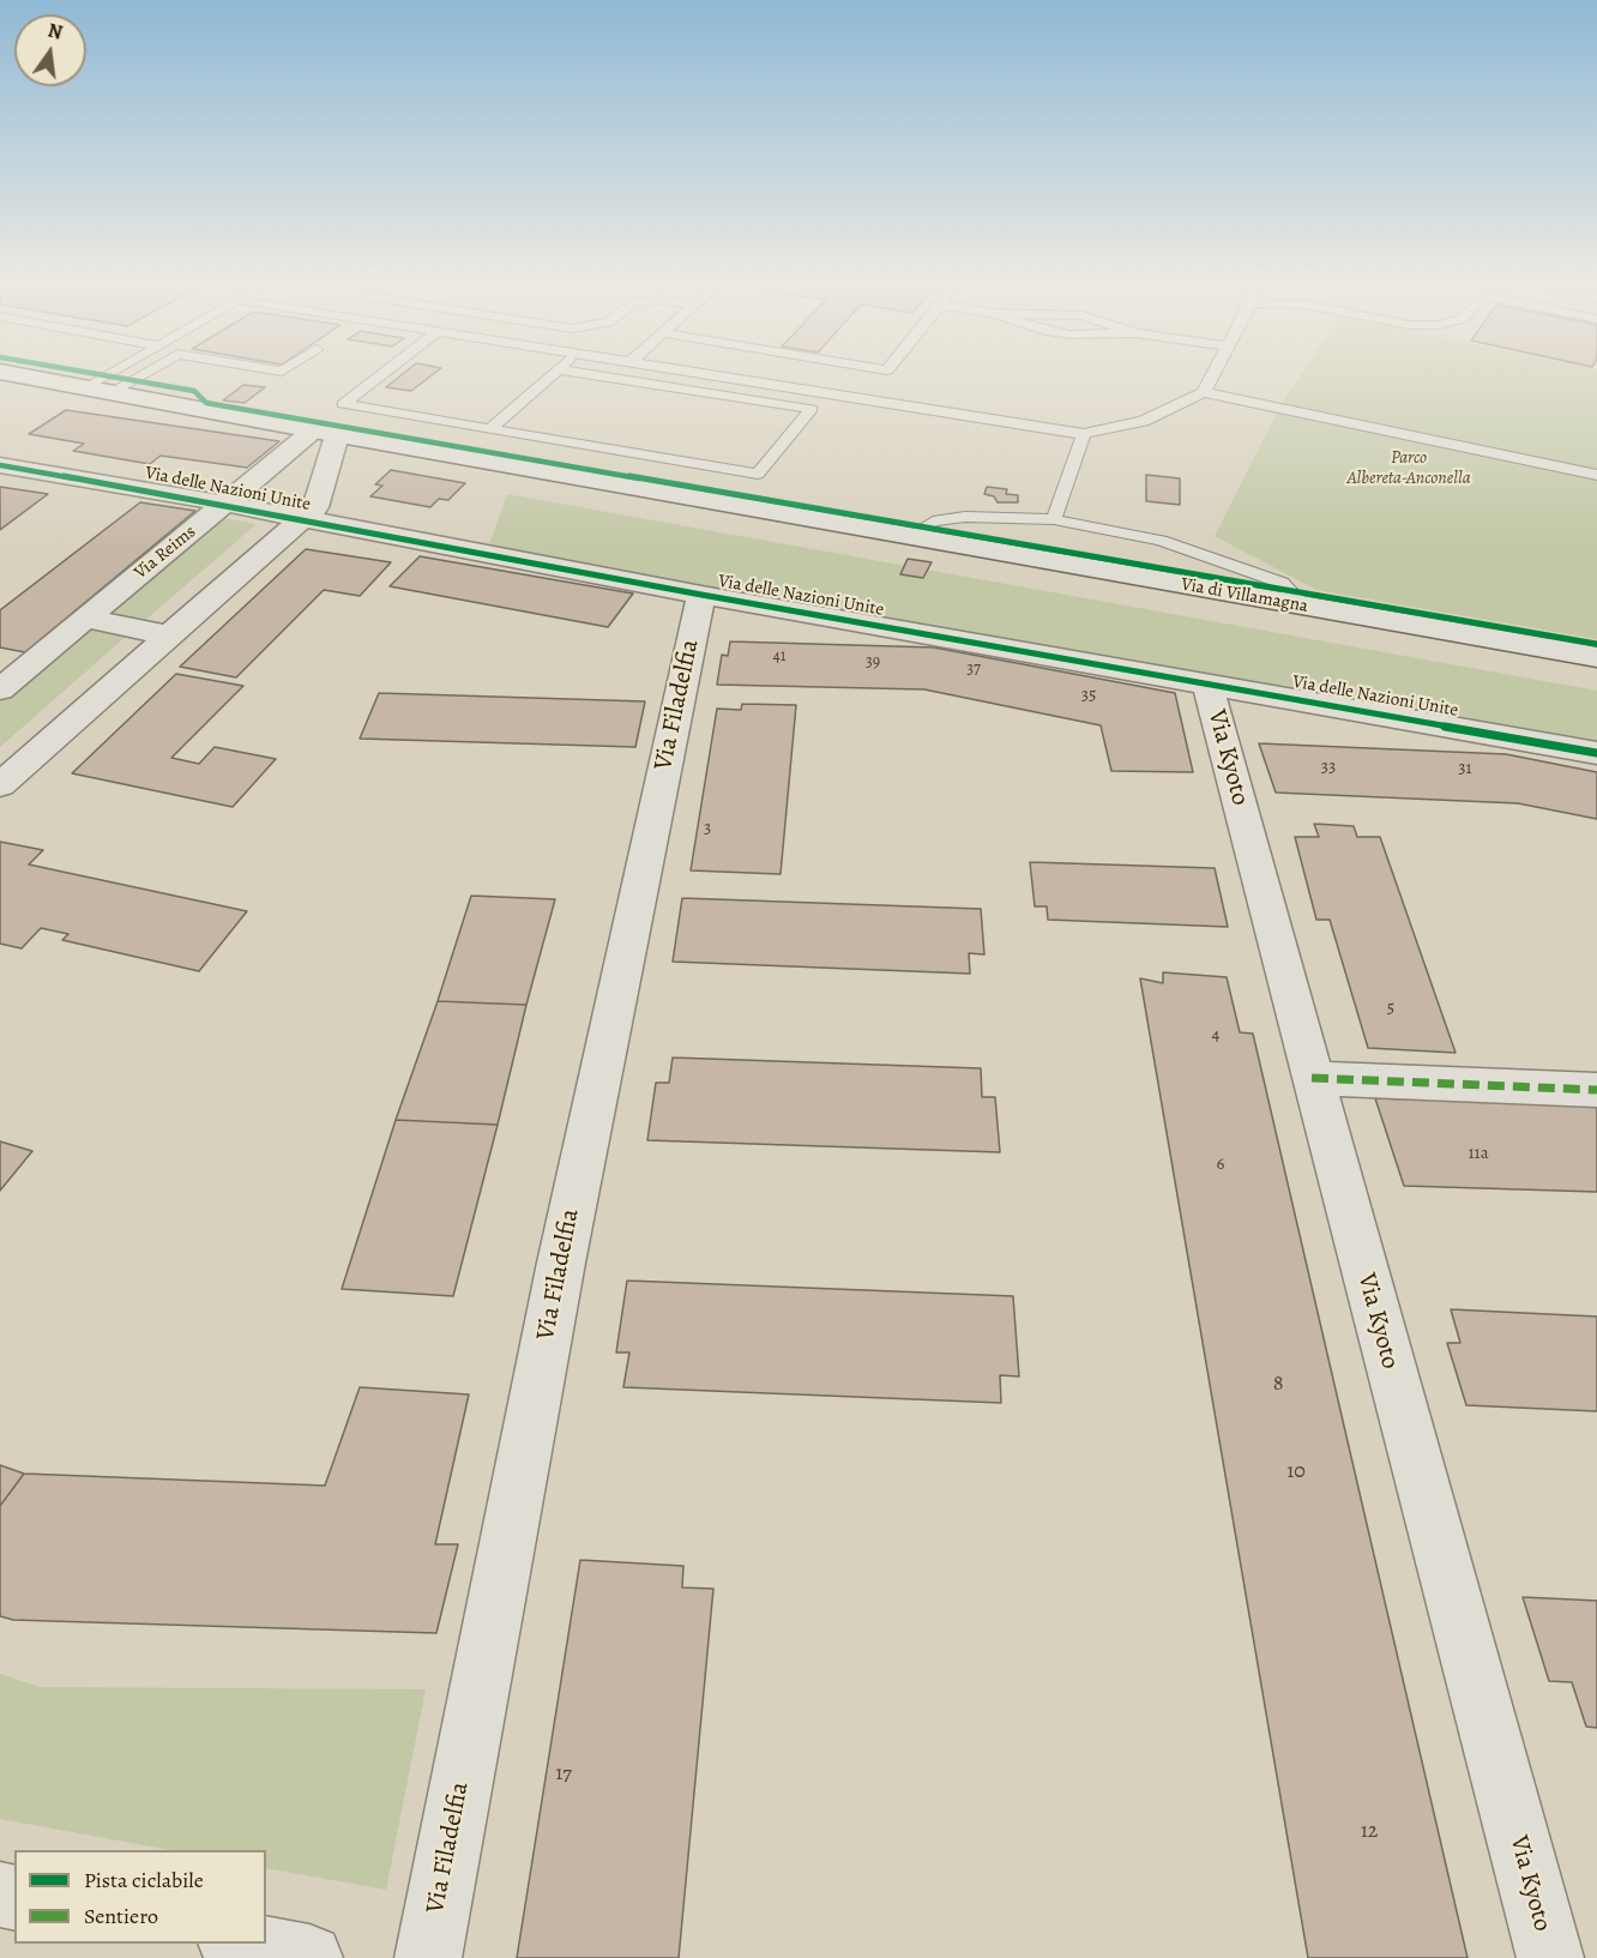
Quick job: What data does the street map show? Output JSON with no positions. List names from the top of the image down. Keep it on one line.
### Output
{"streets":{"street":["Via delle Nazioni Unite","Via Reims","Via di Villamagna","Via Filadelfia","Via Kyoto"]},"crossings":[["Via delle Nazioni Unite","Via Reims"],["Via delle Nazioni Unite","Via Filadelfia"],["Via delle Nazioni Unite","Via Kyoto"],["Via Reims","Via di Villamagna"]],"parks":["Parco Albereta-Anconella"],"house_numbers":["41","39","37","35","33","31","3","5","4","11a","6","8","10","17","12"],"legend":["Pista ciclabile","Sentiero"],"north":"top"}
